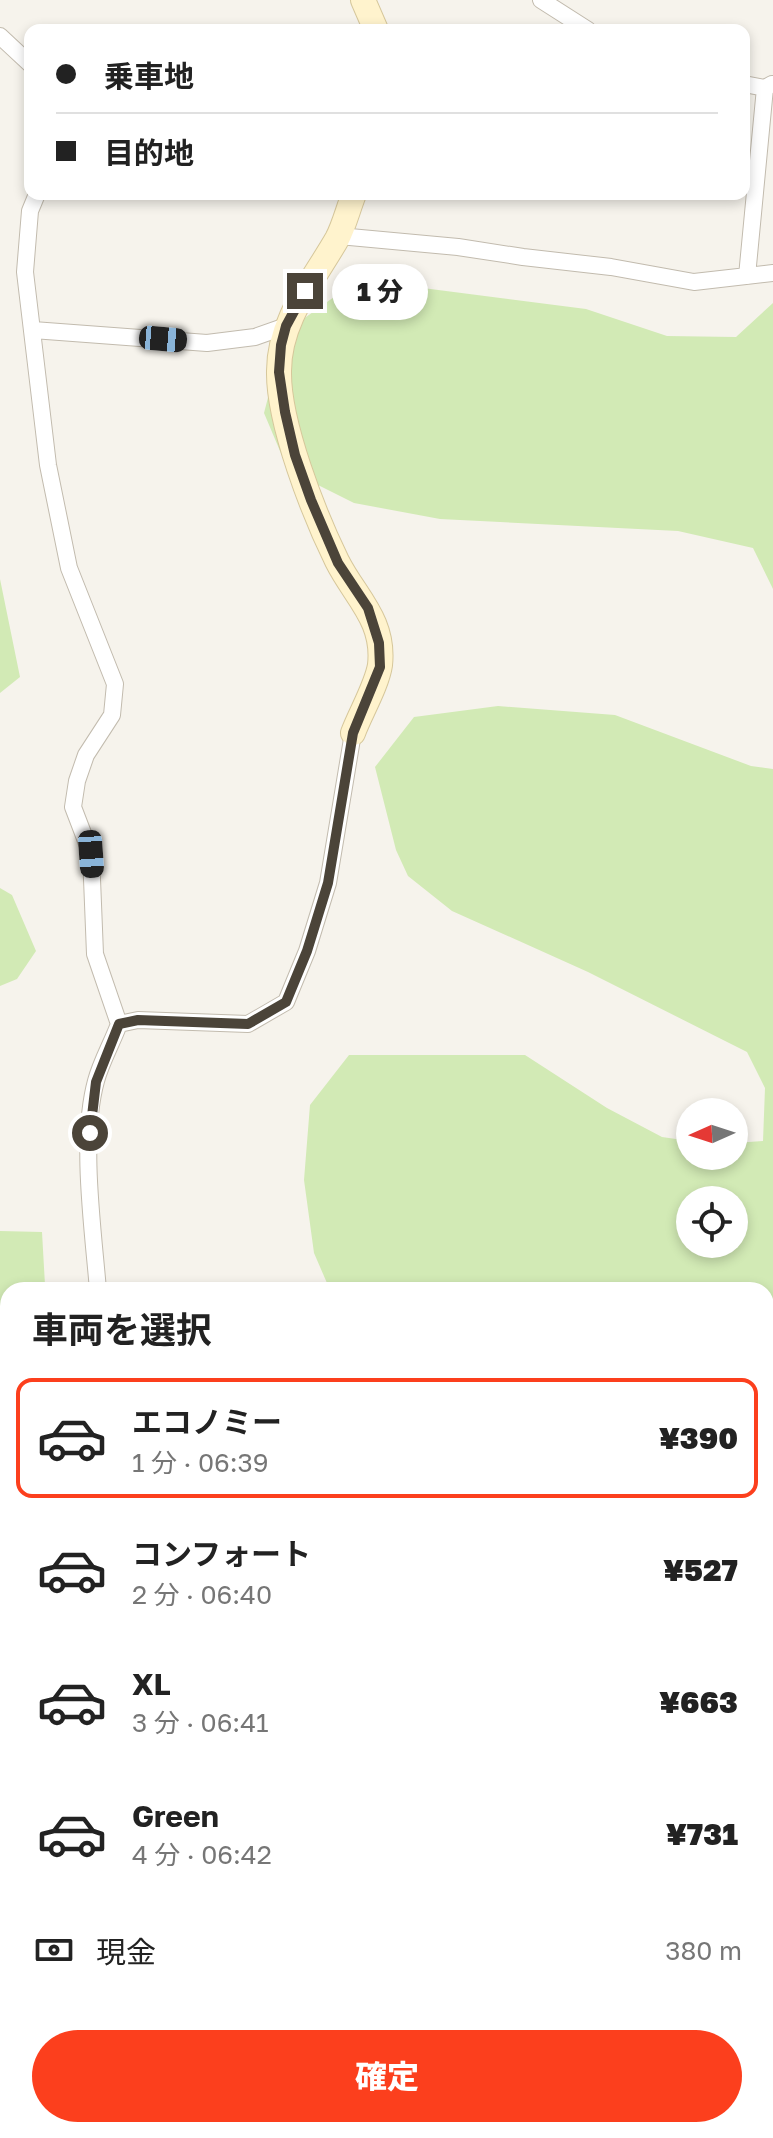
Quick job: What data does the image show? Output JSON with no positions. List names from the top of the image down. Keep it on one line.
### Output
{"north":"left","page":{"banner":["乗車地","目的地"],"bubble":"1 分","heading":"車両を選択","list":[{"name":"エコノミー","note":"1 分 · 06:39","value":"¥390"},{"name":"コンフォート","note":"2 分 · 06:40","value":"¥527"},{"name":"XL","note":"3 分 · 06:41","value":"¥663"},{"name":"Green","note":"4 分 · 06:42","value":"¥731"}],"pay":["現金","380 m"],"buttons":"確定"}}
